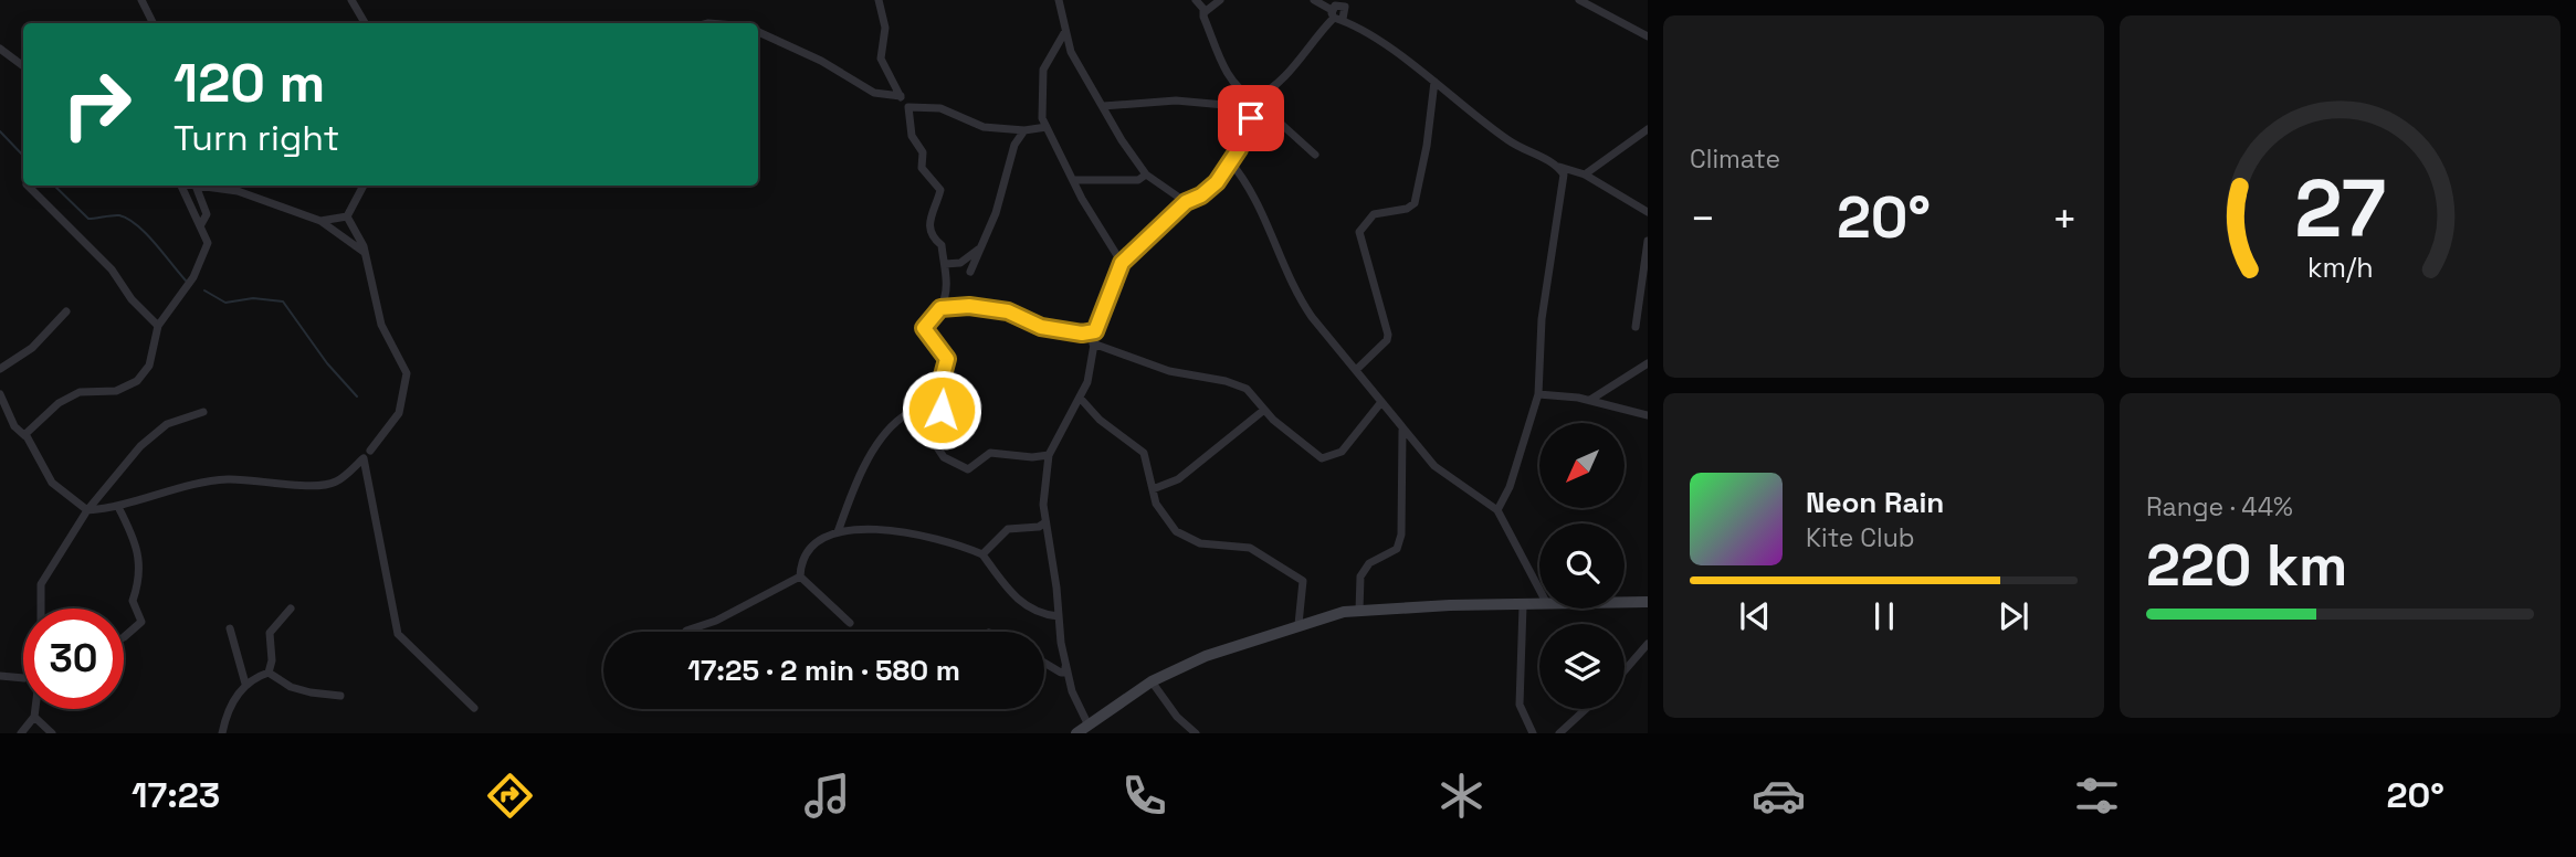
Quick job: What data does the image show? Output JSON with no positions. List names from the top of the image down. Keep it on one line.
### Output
{"north":"bottom left","page":{"tile":["Climate",["Range · 44%","220 km"]],"turn":["120 m","Turn right"],"heat":["−","20°","+"],"song":["Neon Rain","Kite Club"],"limit":"30","trip":"17:25 · 2 min · 580 m","tabs":["17:23","20°"],"gauge":["27","km/h"]}}
